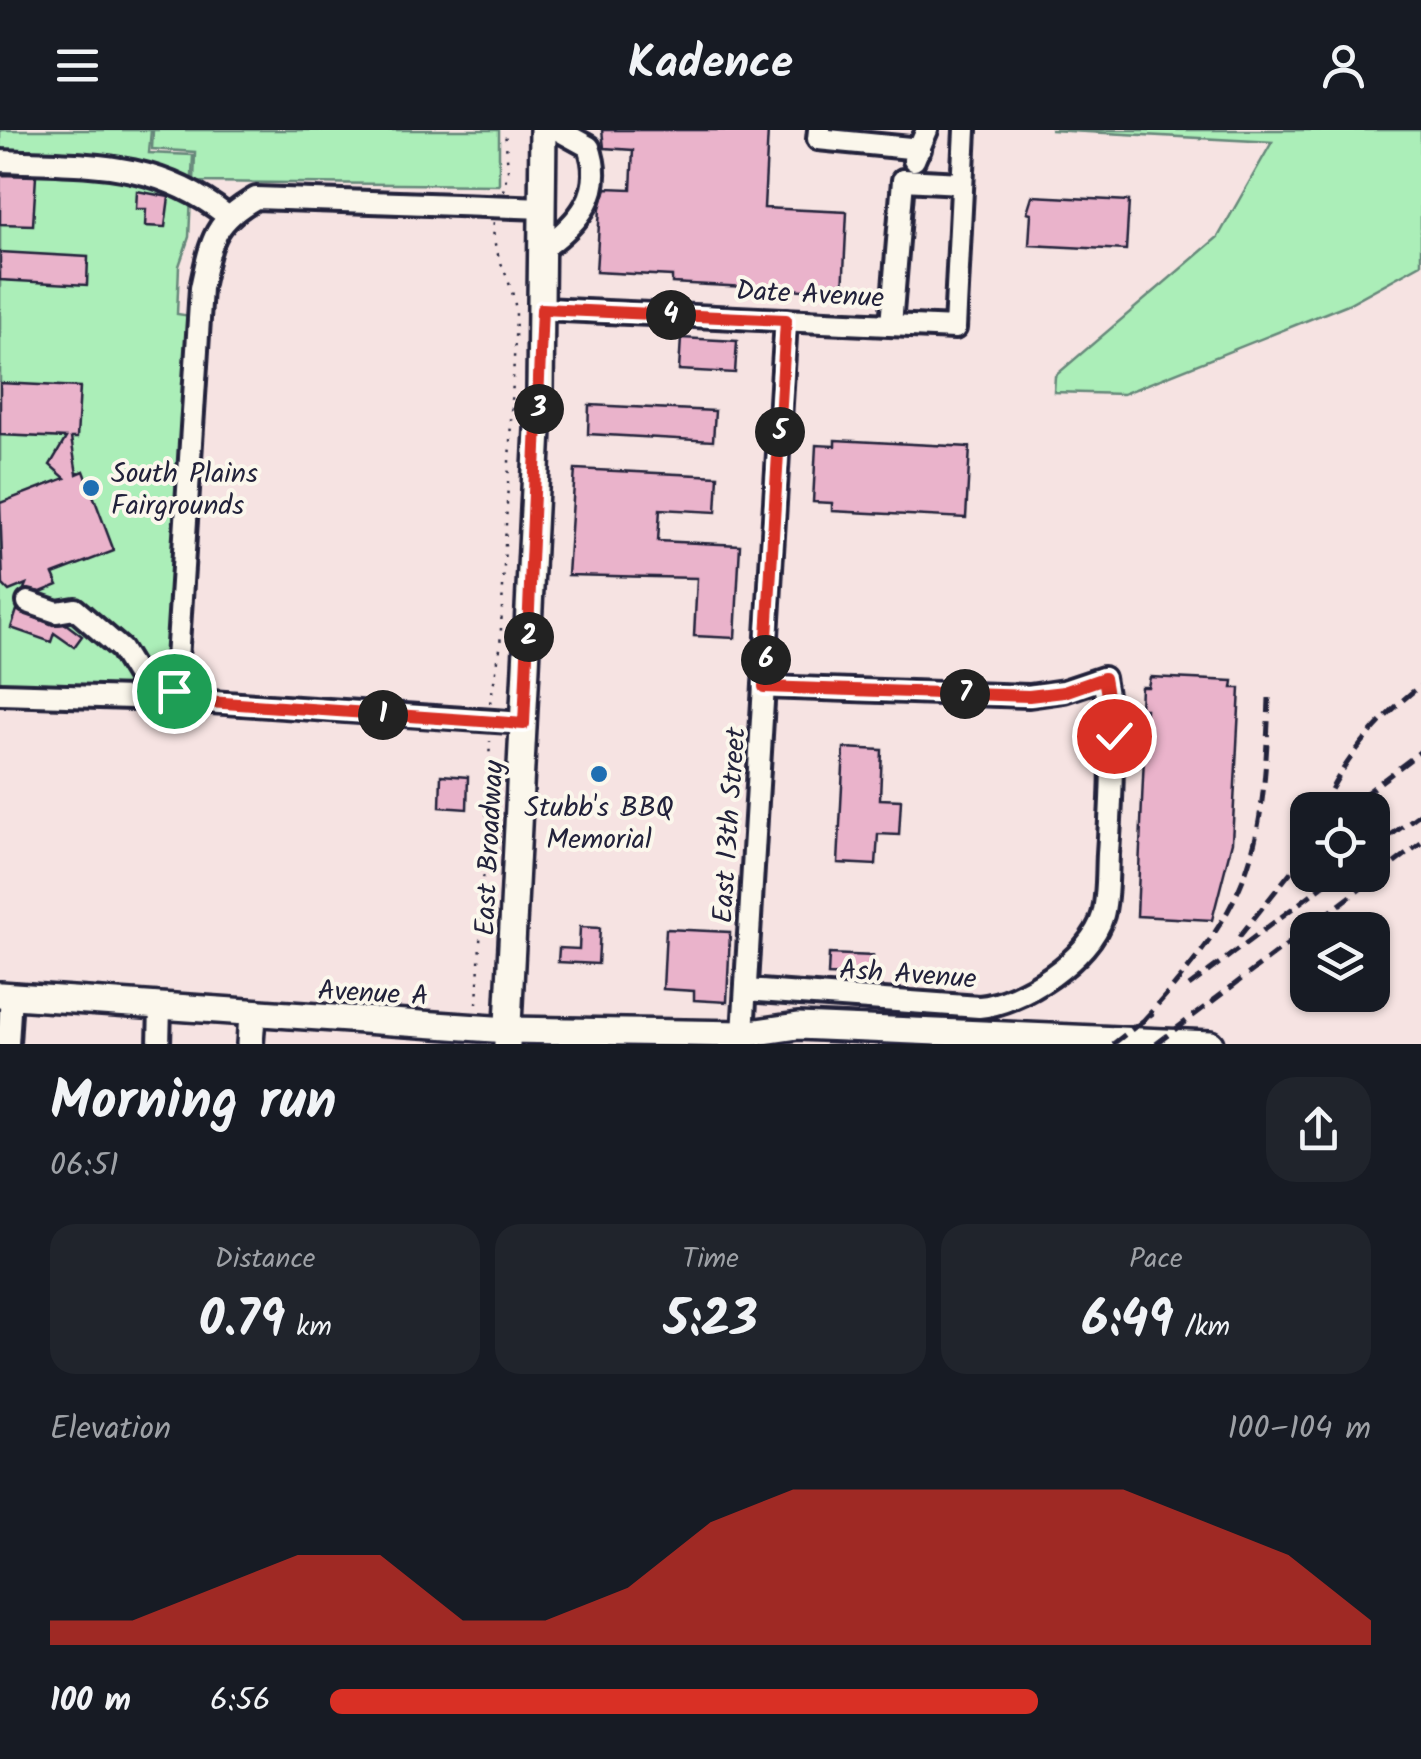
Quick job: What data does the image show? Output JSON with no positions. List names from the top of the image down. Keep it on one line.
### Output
{"streets":{"main road":["East Broadway","Avenue A"],"street":["Date Avenue","East 13th Street","Ash Avenue"]},"crossings":[["Date Avenue","East 13th Street"],["Date Avenue","East Broadway"],["East 13th Street","Ash Avenue"],["East 13th Street","Avenue A"],["East Broadway","Avenue A"]],"places":["South Plains Fairgrounds","Stubb's BBQ Memorial"],"page":{"header":"Kadence","pins":["4","3","5","2","6","7","1"],"heading":["Morning run","06:51"],"stats":[["Distance","0.79 km"],["Time","5:23"],["Pace","6:49 /km"]],"chart":["Elevation","100–104 m"],"list":[{"name":"100 m","note":"6:56"}]}}
